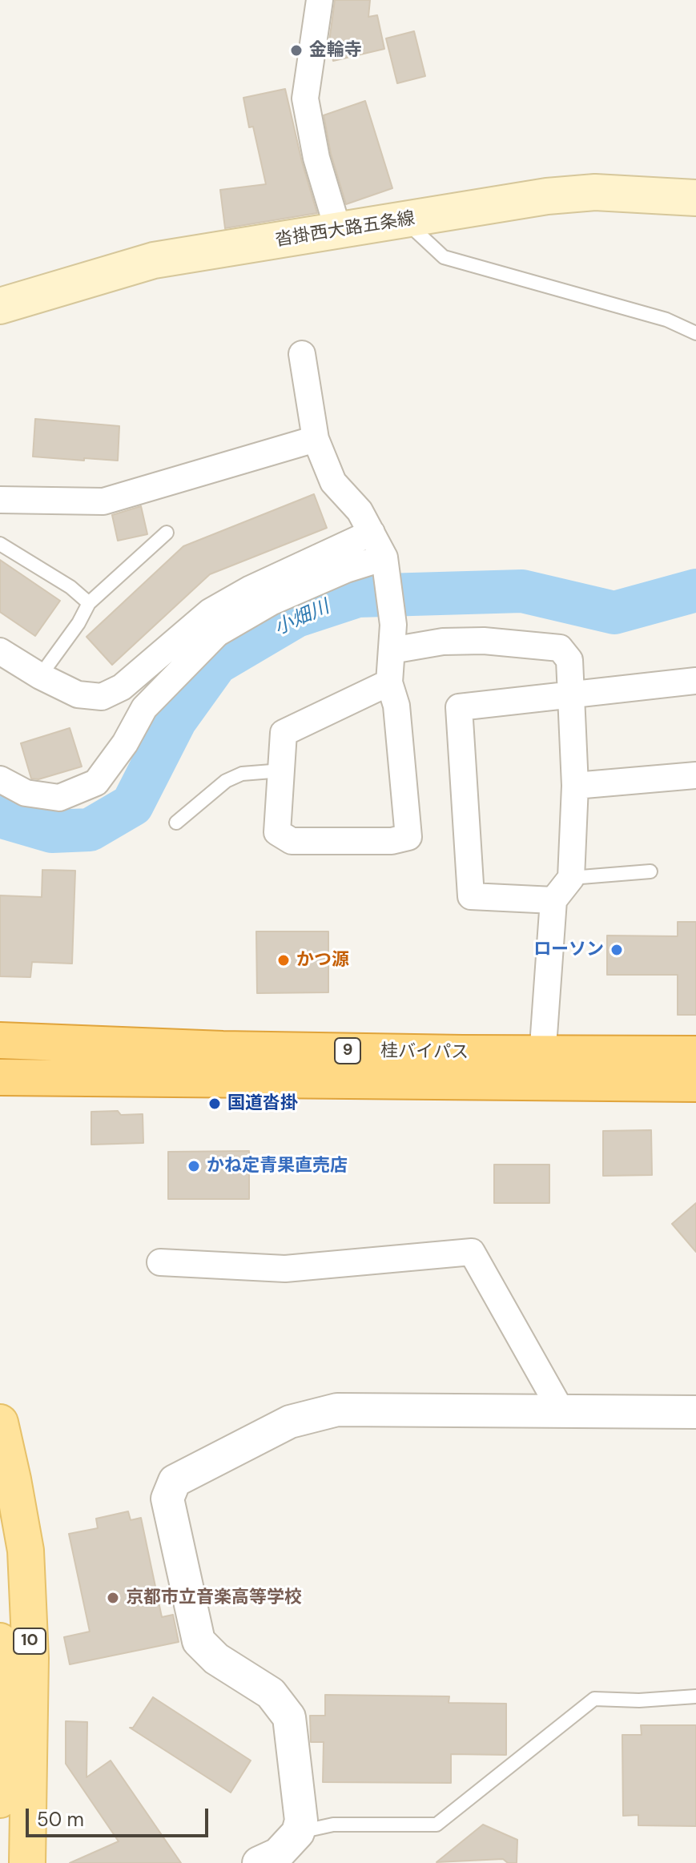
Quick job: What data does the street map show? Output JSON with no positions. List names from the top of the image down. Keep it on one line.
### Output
{"streets":{"highway":["9","桂バイパス"],"main road":["沓掛西大路五条線","10"]},"water":["小畑川"],"places":["金輪寺","ローソン","かつ源","国道沓掛","かね定青果直売店","京都市立音楽高等学校"],"scale_bar":"50 m"}
